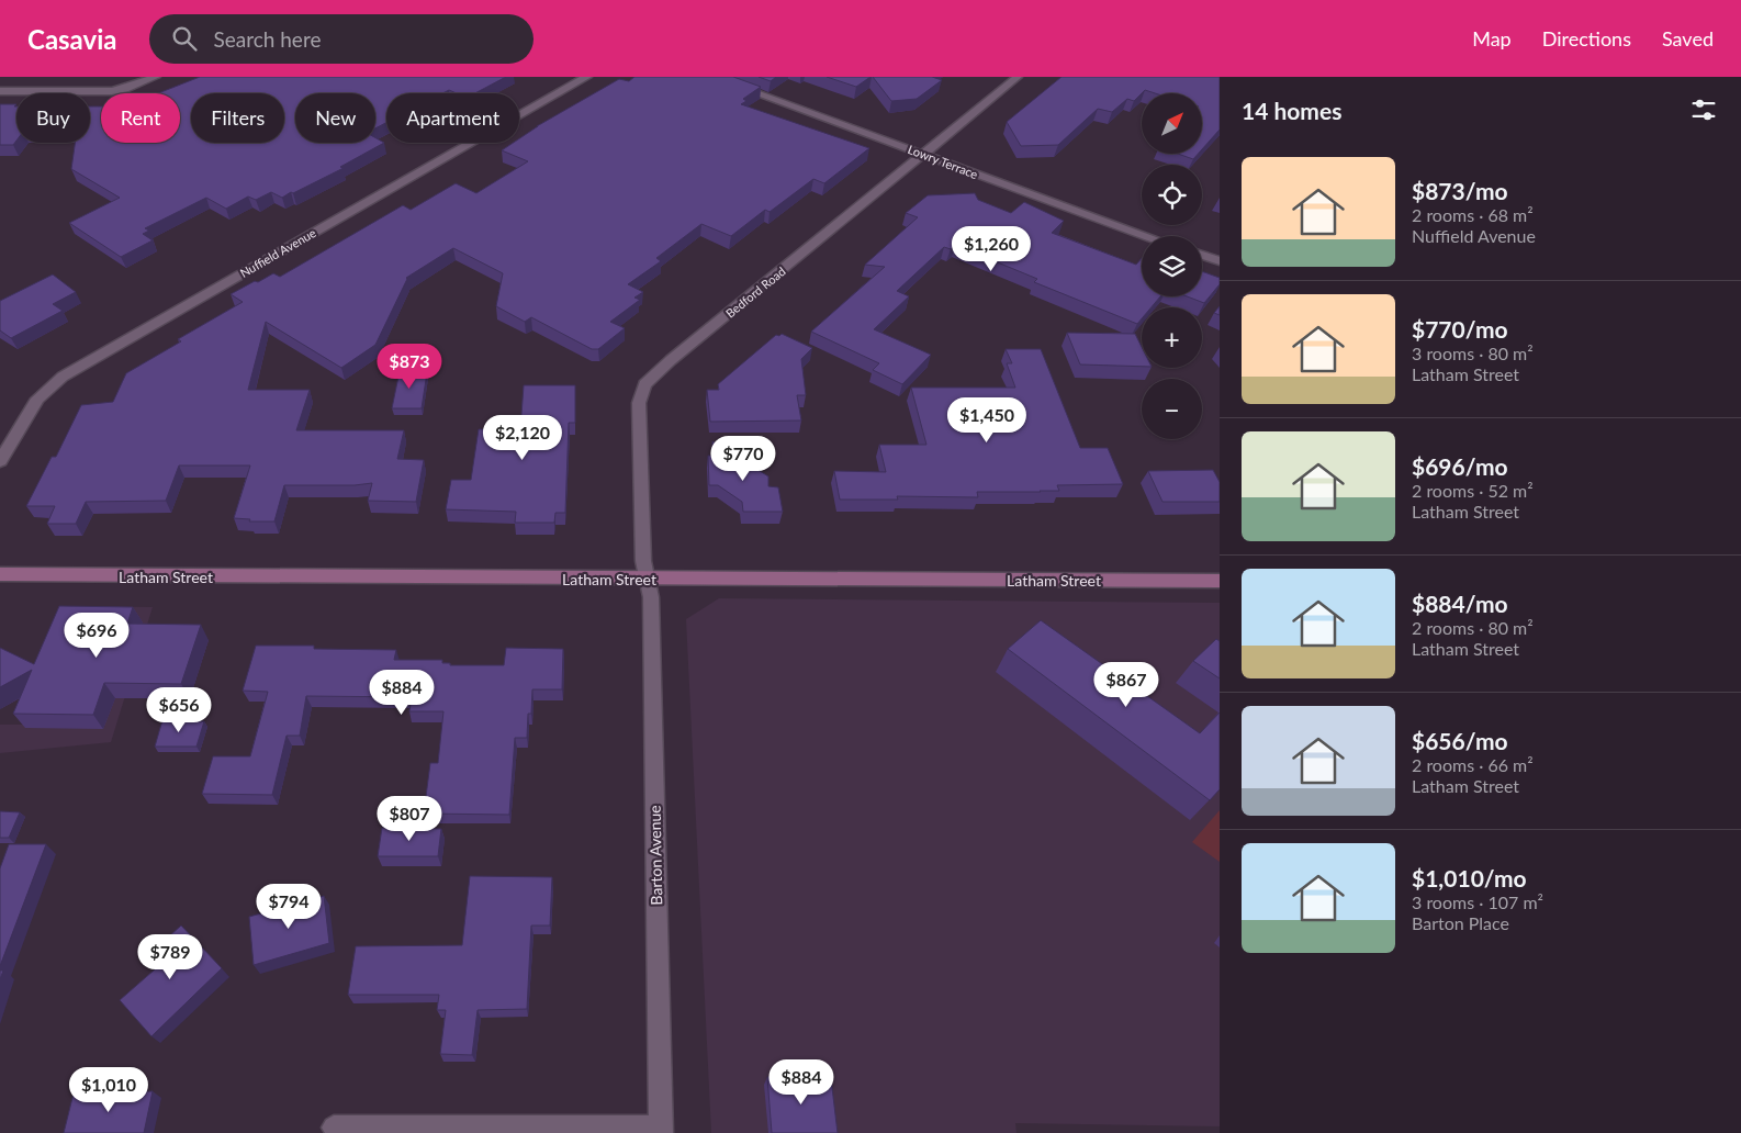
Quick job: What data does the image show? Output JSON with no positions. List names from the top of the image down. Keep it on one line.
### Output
{"streets":{"main road":["Latham Street"],"street":["Lowry Terrace","Nuffield Avenue","Bedford Road","Barton Avenue"]},"crossings":[["Lowry Terrace","Bedford Road"],["Bedford Road","Latham Street"],["Bedford Road","Barton Avenue"],["Latham Street","Barton Avenue"]],"north":"top right","page":{"header":"Casavia","search":"Search here","nav":["Map","Directions","Saved"],"heading":"14 homes","map_buttons":["+","−"],"chip":["Buy","Rent","Filters","New","Apartment"],"list":[{"name":"$873/mo","note":"2 rooms · 68 m² · Nuffield Avenue"},{"name":"$770/mo","note":"3 rooms · 80 m² · Latham Street"},{"name":"$696/mo","note":"2 rooms · 52 m² · Latham Street"},{"name":"$884/mo","note":"2 rooms · 80 m² · Latham Street"},{"name":"$656/mo","note":"2 rooms · 66 m² · Latham Street"},{"name":"$1,010/mo","note":"3 rooms · 107 m² · Barton Place"}],"price":["$1,260","$873","$1,450","$2,120","$770","$696","$867","$884","$656","$807","$794","$789","$884","$1,010"]}}
